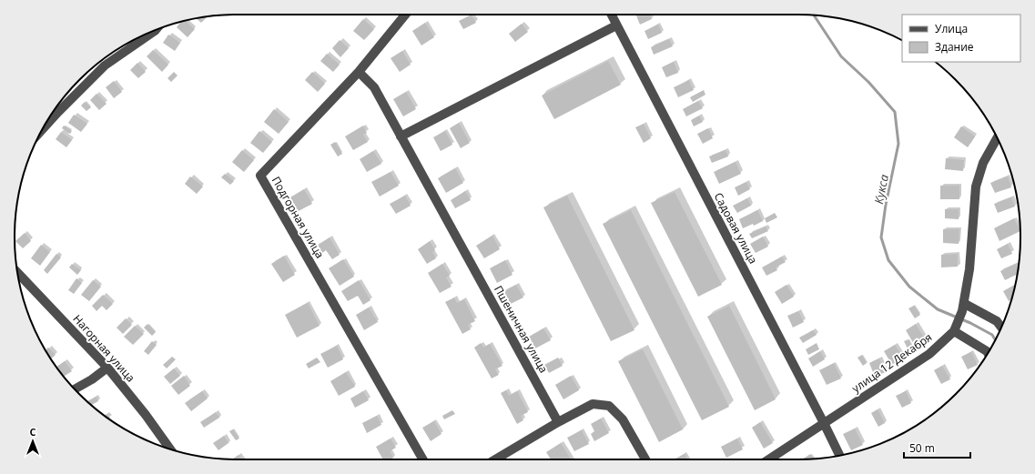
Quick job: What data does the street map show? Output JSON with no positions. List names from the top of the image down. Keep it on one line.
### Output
{"streets":{"street":["Подгорная улица","Садовая улица","Пшеничная улица","Нагорная улица","улица 12 Декабря"]},"crossings":[["Подгорная улица","Пшеничная улица"],["Садовая улица","улица 12 Декабря"]],"water":["Кукса"],"legend":["Улица","Здание"],"scale_bar":"50 m","north":"top"}
